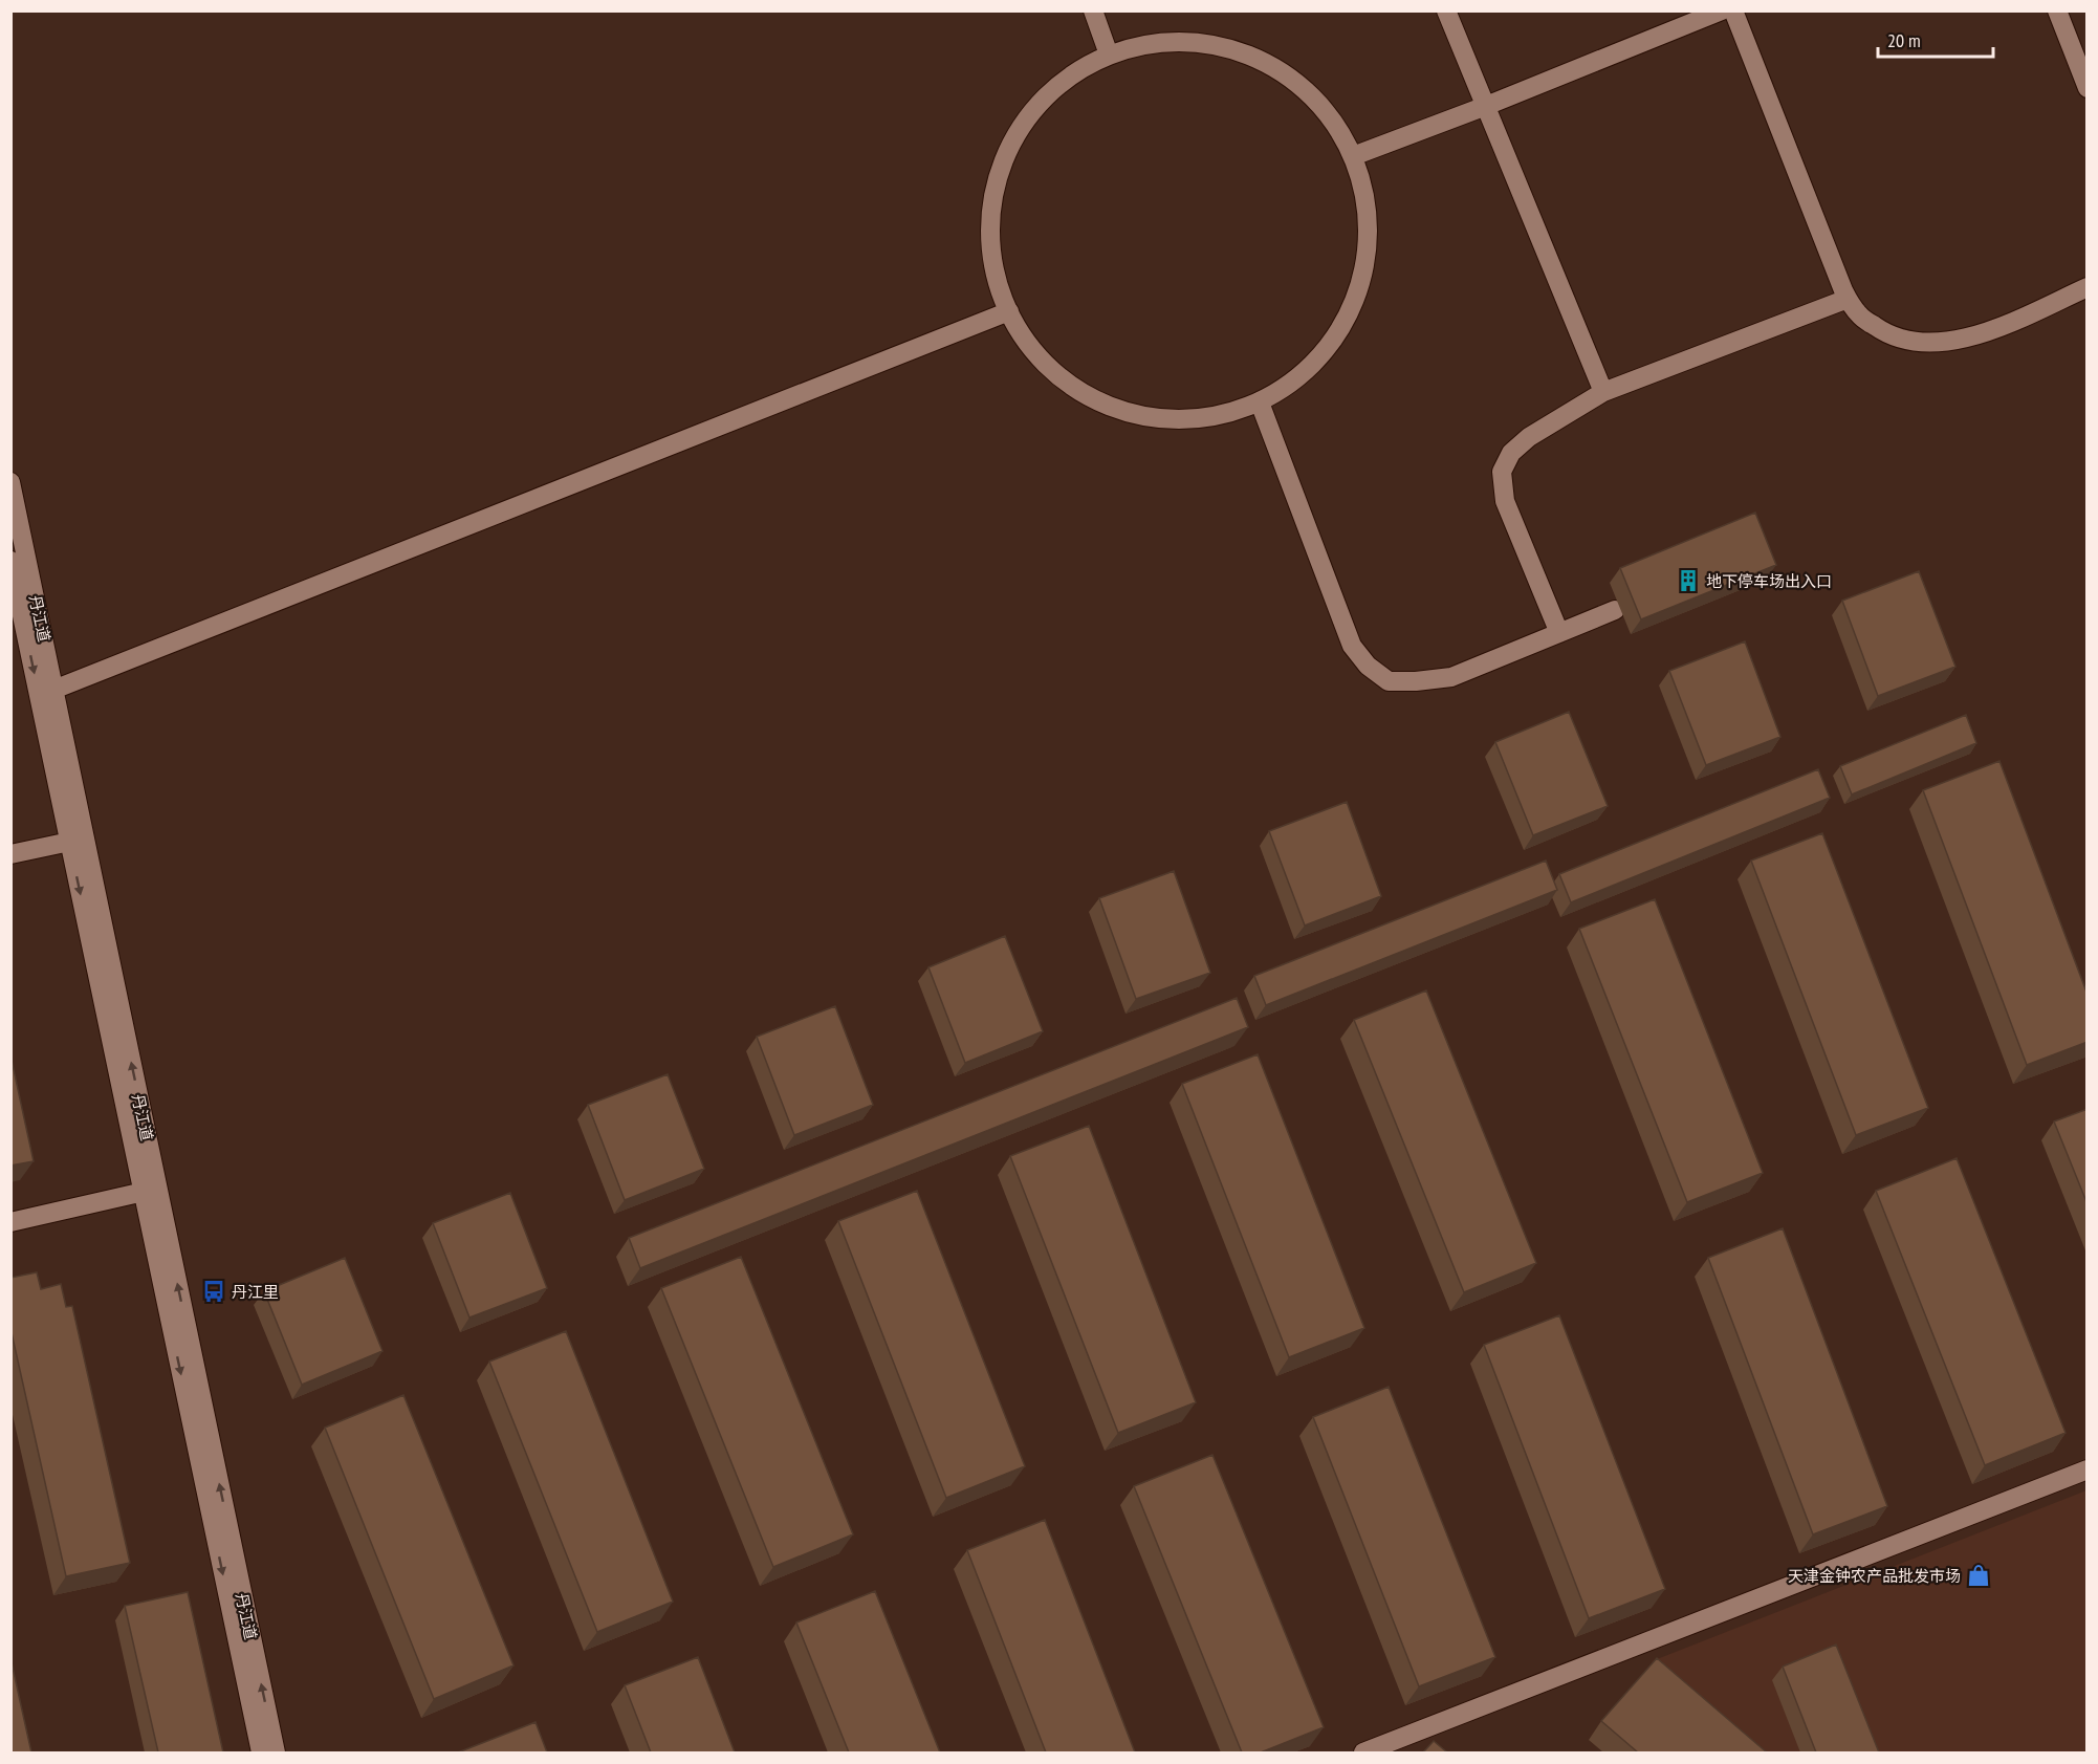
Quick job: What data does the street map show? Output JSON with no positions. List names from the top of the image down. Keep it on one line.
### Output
{"streets":{"street":["丹江道"]},"places":{"building":["地下停车场出入口"],"bus stop":["丹江里"],"shop":["天津金钟农产品批发市场"]},"scale_bar":"20 m"}
